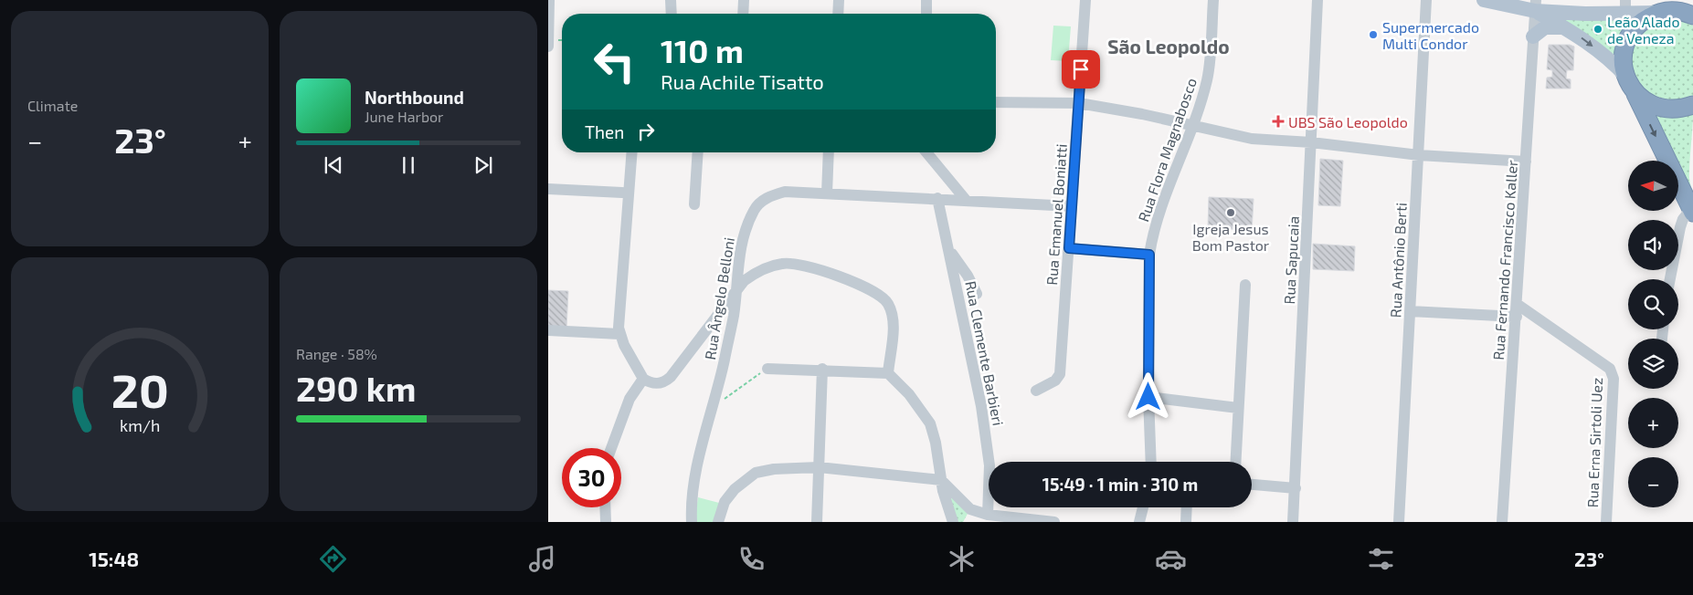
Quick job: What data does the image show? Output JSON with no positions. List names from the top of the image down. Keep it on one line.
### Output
{"streets":{"street":["Rua Flora Magnabosco","Rua Emanuel Boniatti","Rua Sapucaia","Rua Antônio Berti","Rua Fernando Francisco Kaller","Rua Ângelo Belloni","Rua Clemente Barbieri","Rua Erna Sirtoli Uez"]},"crossings":[["Rua Emanuel Boniatti","Rua Ângelo Belloni"],["Rua Fernando Francisco Kaller","Rua Erna Sirtoli Uez"],["Rua Ângelo Belloni","Rua Clemente Barbieri"]],"districts":["São Leopoldo"],"places":{"other":["Leão Alado de Veneza","Supermercado Multi Condor","Igreja Jesus Bom Pastor"],"health":["UBS São Leopoldo"]},"north":"left","page":{"tile":["Climate",["Range · 58%","290 km"]],"turn":["110 m","Rua Achile Tisatto"],"song":["Northbound","June Harbor"],"then":"Then","heat":["−","23°","+"],"map_buttons":["+","−"],"limit":"30","trip":"15:49 · 1 min · 310 m","tabs":["15:48","23°"],"gauge":["20","km/h"]}}
